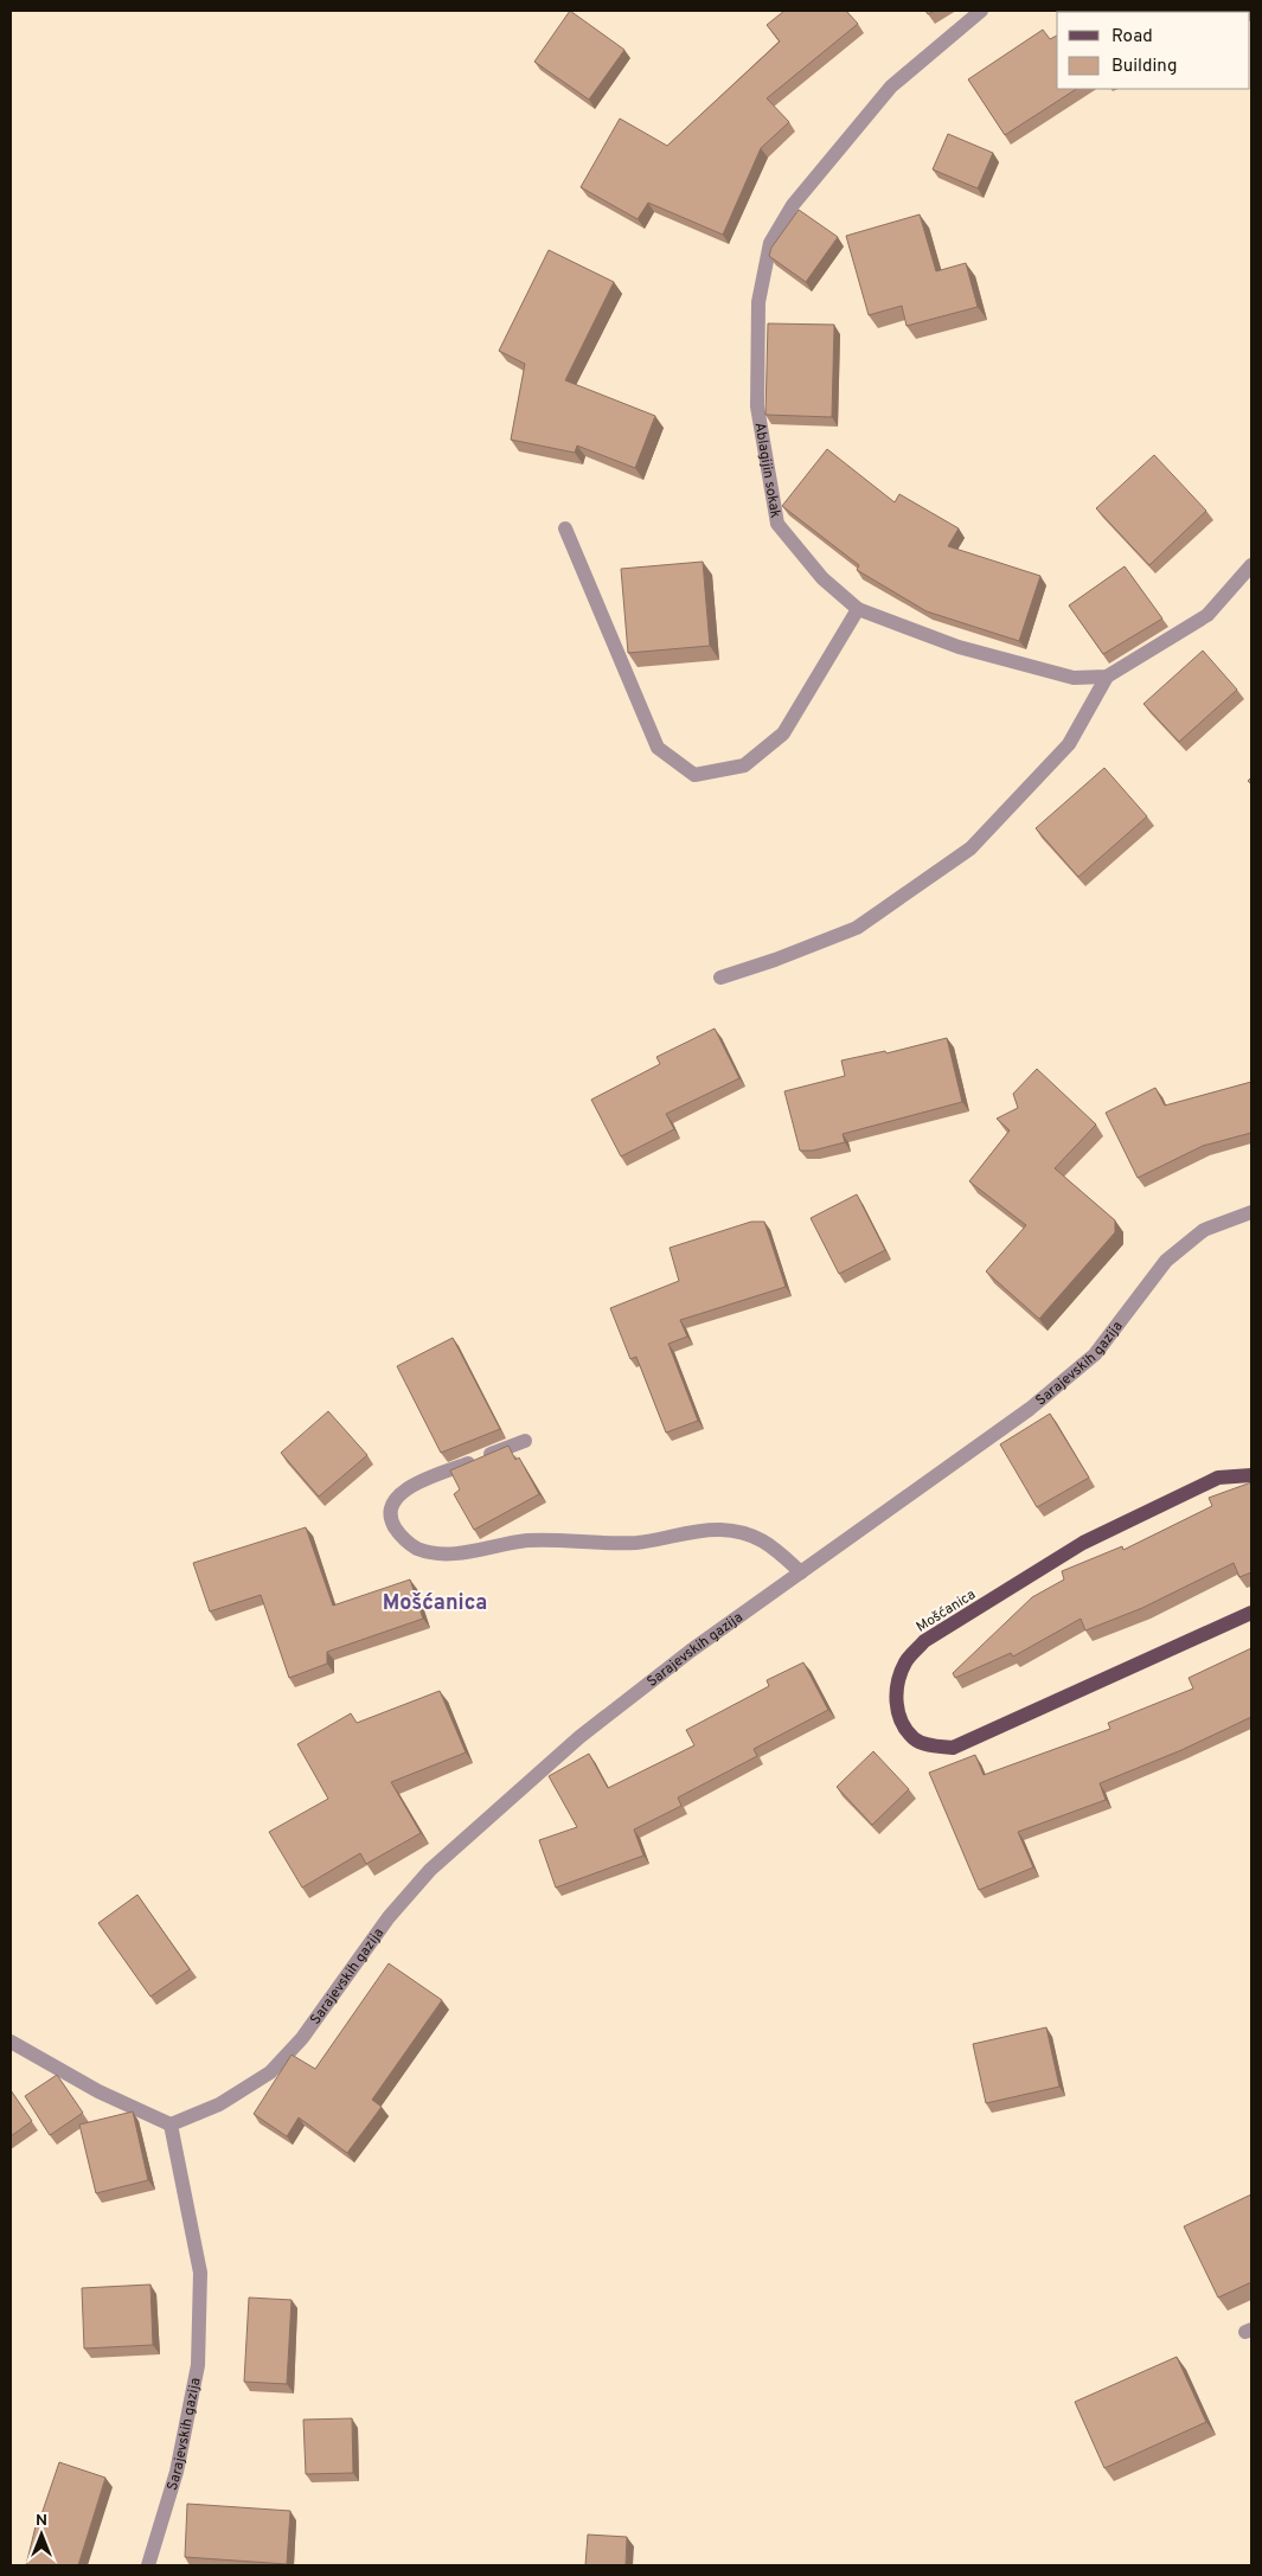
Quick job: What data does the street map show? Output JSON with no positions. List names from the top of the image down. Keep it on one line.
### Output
{"streets":{"main road":["Mošćanica"],"street":["Ablagijin sokak","Sarajevskih gazija"]},"districts":["Mošćanica"],"legend":["Road","Building"],"north":"top"}
